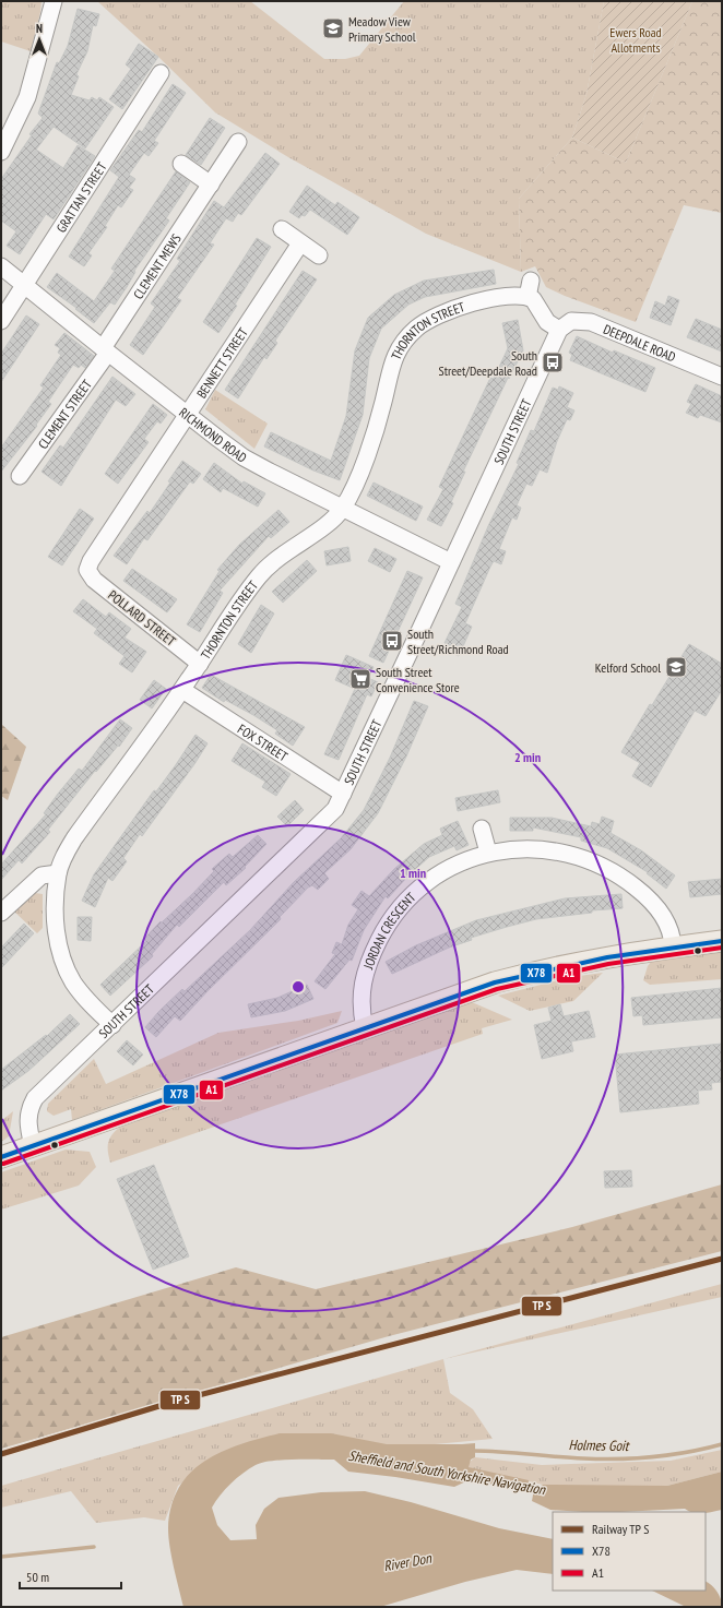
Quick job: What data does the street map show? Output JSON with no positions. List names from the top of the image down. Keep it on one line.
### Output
{"streets":{"street":["GRATTAN STREET","CLEMENT MEWS","THORNTON STREET","DEEPDALE ROAD","BENNETT STREET","CLEMENT STREET","SOUTH STREET","RICHMOND ROAD","POLLARD STREET","FOX STREET","JORDAN CRESCENT"]},"crossings":[["GRATTAN STREET","RICHMOND ROAD"],["CLEMENT MEWS","CLEMENT STREET"],["CLEMENT MEWS","RICHMOND ROAD"],["THORNTON STREET","SOUTH STREET"],["THORNTON STREET","RICHMOND ROAD"],["THORNTON STREET","POLLARD STREET"],["THORNTON STREET","FOX STREET"],["DEEPDALE ROAD","SOUTH STREET"],["BENNETT STREET","RICHMOND ROAD"],["BENNETT STREET","POLLARD STREET"],["CLEMENT STREET","RICHMOND ROAD"],["SOUTH STREET","RICHMOND ROAD"],["SOUTH STREET","FOX STREET"]],"water":["Holmes Goit","Sheffield and South Yorkshire Navigation","River Don"],"parks":["Ewers Road Allotments"],"places":{"school or university":["Meadow View Primary School","Kelford School"],"bus stop":["South Street/Deepdale Road","South Street/Richmond Road"],"supermarket":["South Street Convenience Store"]},"lines":["transit line X78","transit line A1"],"legend":["Railway TP S","X78","A1"],"scale_bar":"50 m","north":"top","rings":["2 min","1 min"]}
